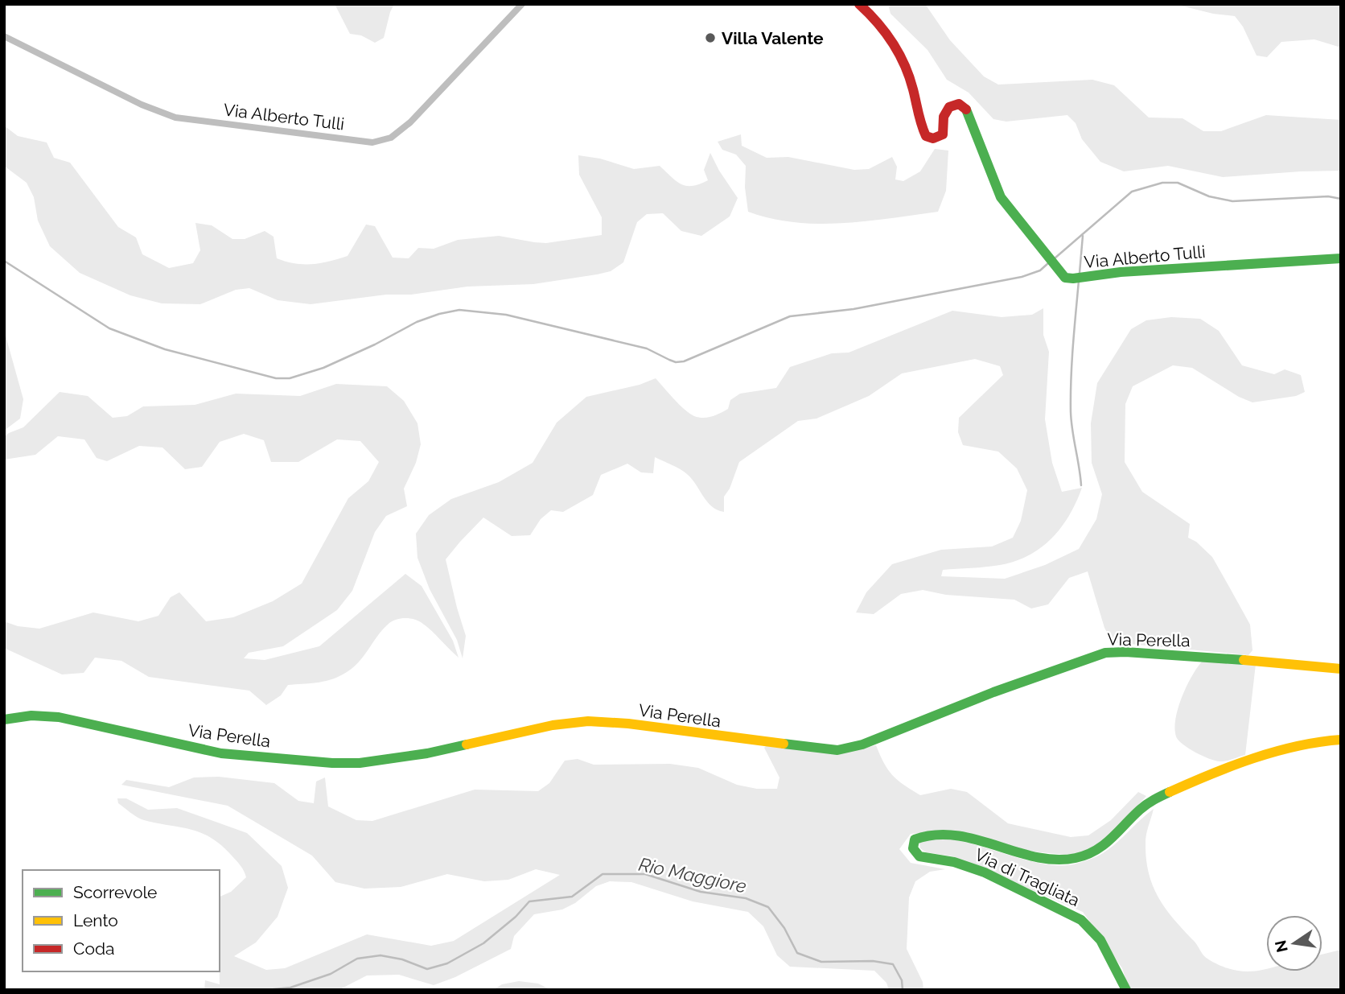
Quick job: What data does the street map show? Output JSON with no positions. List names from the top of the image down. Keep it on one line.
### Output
{"streets":{"street":["Via Alberto Tulli","Via Perella","Via di Tragliata"]},"water":["Rio Maggiore"],"places":["Villa Valente"],"legend":["Scorrevole","Lento","Coda"],"north":"left"}
